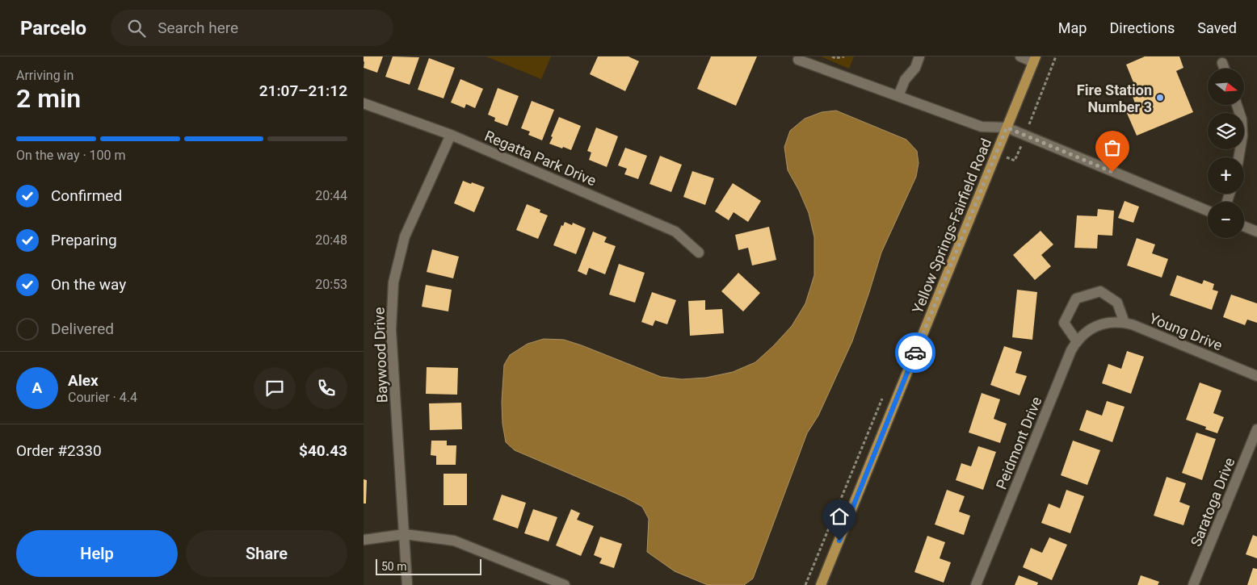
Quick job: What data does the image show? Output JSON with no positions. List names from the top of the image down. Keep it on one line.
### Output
{"streets":{"main road":["Yellow Springs-Fairfield Road"],"street":["Regatta Park Drive","Young Drive","Baywood Drive","Peidmont Drive","Saratoga Drive"]},"crossings":[["Regatta Park Drive","Baywood Drive"],["Young Drive","Peidmont Drive"]],"places":["Fire Station Number 3"],"scale_bar":"50 m","north":"right","page":{"header":"Parcelo","search":"Search here","nav":["Map","Directions","Saved"],"heading":["2 min","Arriving in","21:07–21:12"],"panel":["Alex","Courier · 4.4","Order #2330","$40.43"],"map_buttons":["+","−"],"bar":"On the way · 100 m","list":[["Confirmed","20:44"],["Preparing","20:48"],["On the way","20:53"],"Delivered"],"round":"A","buttons":["Help","Share"],"scale":"50 m"}}
